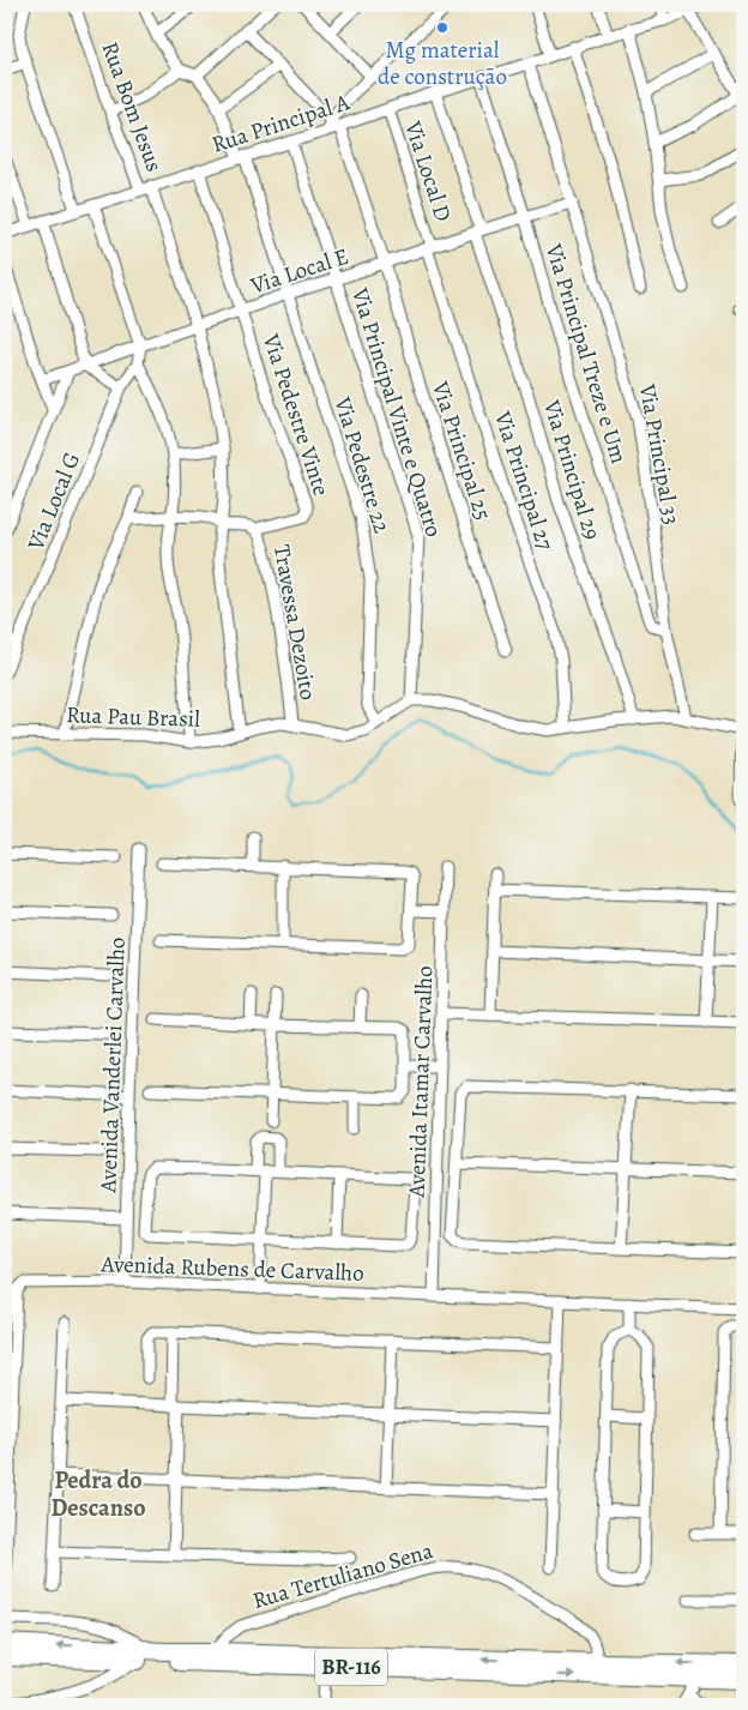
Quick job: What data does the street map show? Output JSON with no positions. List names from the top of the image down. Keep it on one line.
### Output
{"streets":{"highway":["BR-116"],"street":["Rua Bom Jesus","Rua Principal A","Via Local D","Via Local E","Via Principal Treze e Um","Via Principal Vinte e Quatro","Via Pedestre Vinte","Via Principal 25","Via Principal 33","Via Pedestre 22","Via Principal 29","Via Principal 27","Via Local G","Travessa Dezoito","Rua Pau Brasil","Avenida Vanderlei Carvalho","Avenida Itamar Carvalho","Avenida Rubens de Carvalho","Rua Tertuliano Sena"]},"crossings":[["Rua Bom Jesus","Rua Principal A"],["Rua Bom Jesus","Via Local E"],["Rua Bom Jesus","Travessa Dezoito"],["Rua Bom Jesus","Rua Pau Brasil"],["Rua Principal A","Via Local D"],["Rua Principal A","Via Principal Treze e Um"],["Rua Principal A","Via Principal Vinte e Quatro"],["Rua Principal A","Via Principal 25"],["Rua Principal A","Via Principal 33"],["Rua Principal A","Via Pedestre 22"],["Rua Principal A","Via Principal 29"],["Via Local D","Via Local E"],["Via Local D","Via Principal 27"],["Via Local E","Via Principal Treze e Um"],["Via Local E","Via Principal Vinte e Quatro"],["Via Local E","Via Pedestre Vinte"],["Via Local E","Via Principal 25"],["Via Local E","Via Principal 33"],["Via Local E","Via Pedestre 22"],["Via Local E","Via Principal 29"],["Via Local E","Via Principal 27"],["Via Local E","Via Local G"],["Via Principal Treze e Um","Via Principal 33"],["Via Principal Vinte e Quatro","Rua Pau Brasil"],["Via Pedestre Vinte","Travessa Dezoito"],["Via Pedestre 22","Rua Pau Brasil"],["Travessa Dezoito","Rua Pau Brasil"],["Avenida Vanderlei Carvalho","Avenida Rubens de Carvalho"],["Avenida Itamar Carvalho","Avenida Rubens de Carvalho"]],"districts":["Pedra do Descanso"],"places":["Mg material de construção"]}
